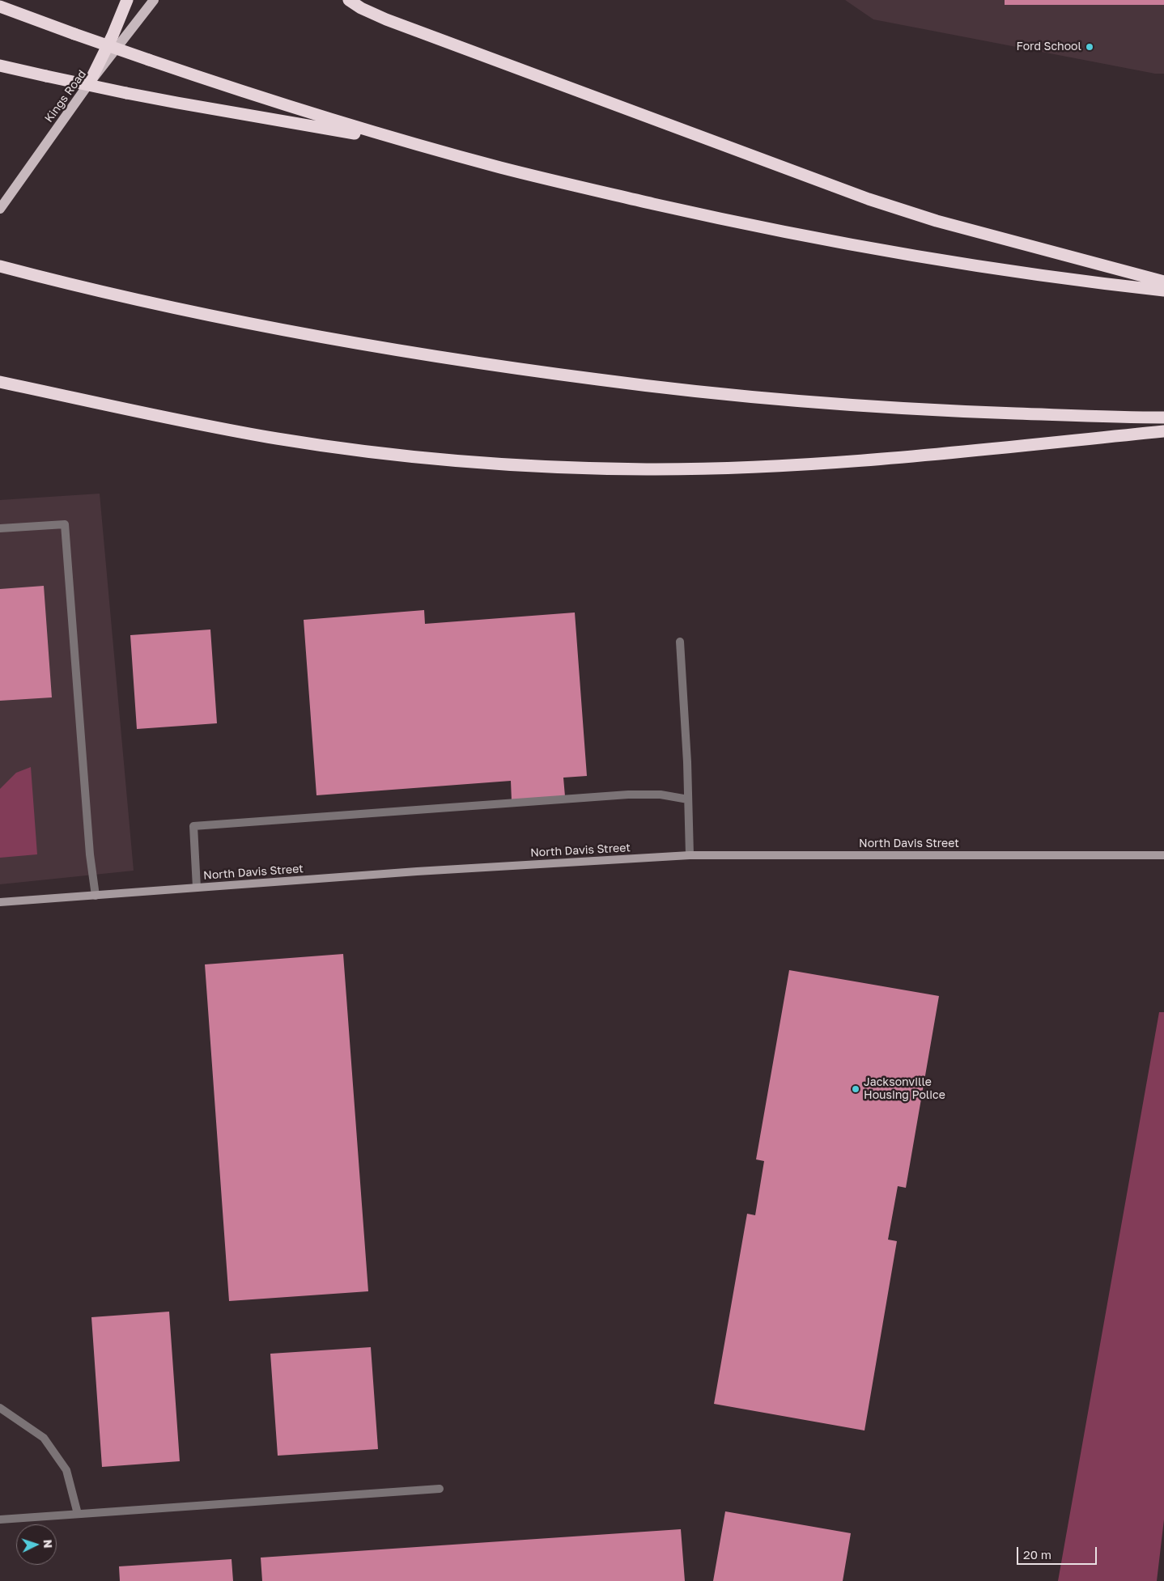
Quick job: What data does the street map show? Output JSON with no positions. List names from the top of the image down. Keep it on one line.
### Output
{"streets":{"main road":["Kings Road"],"street":["North Davis Street"]},"places":["Ford School","Jacksonville Housing Police"],"scale_bar":"20 m","north":"right"}
